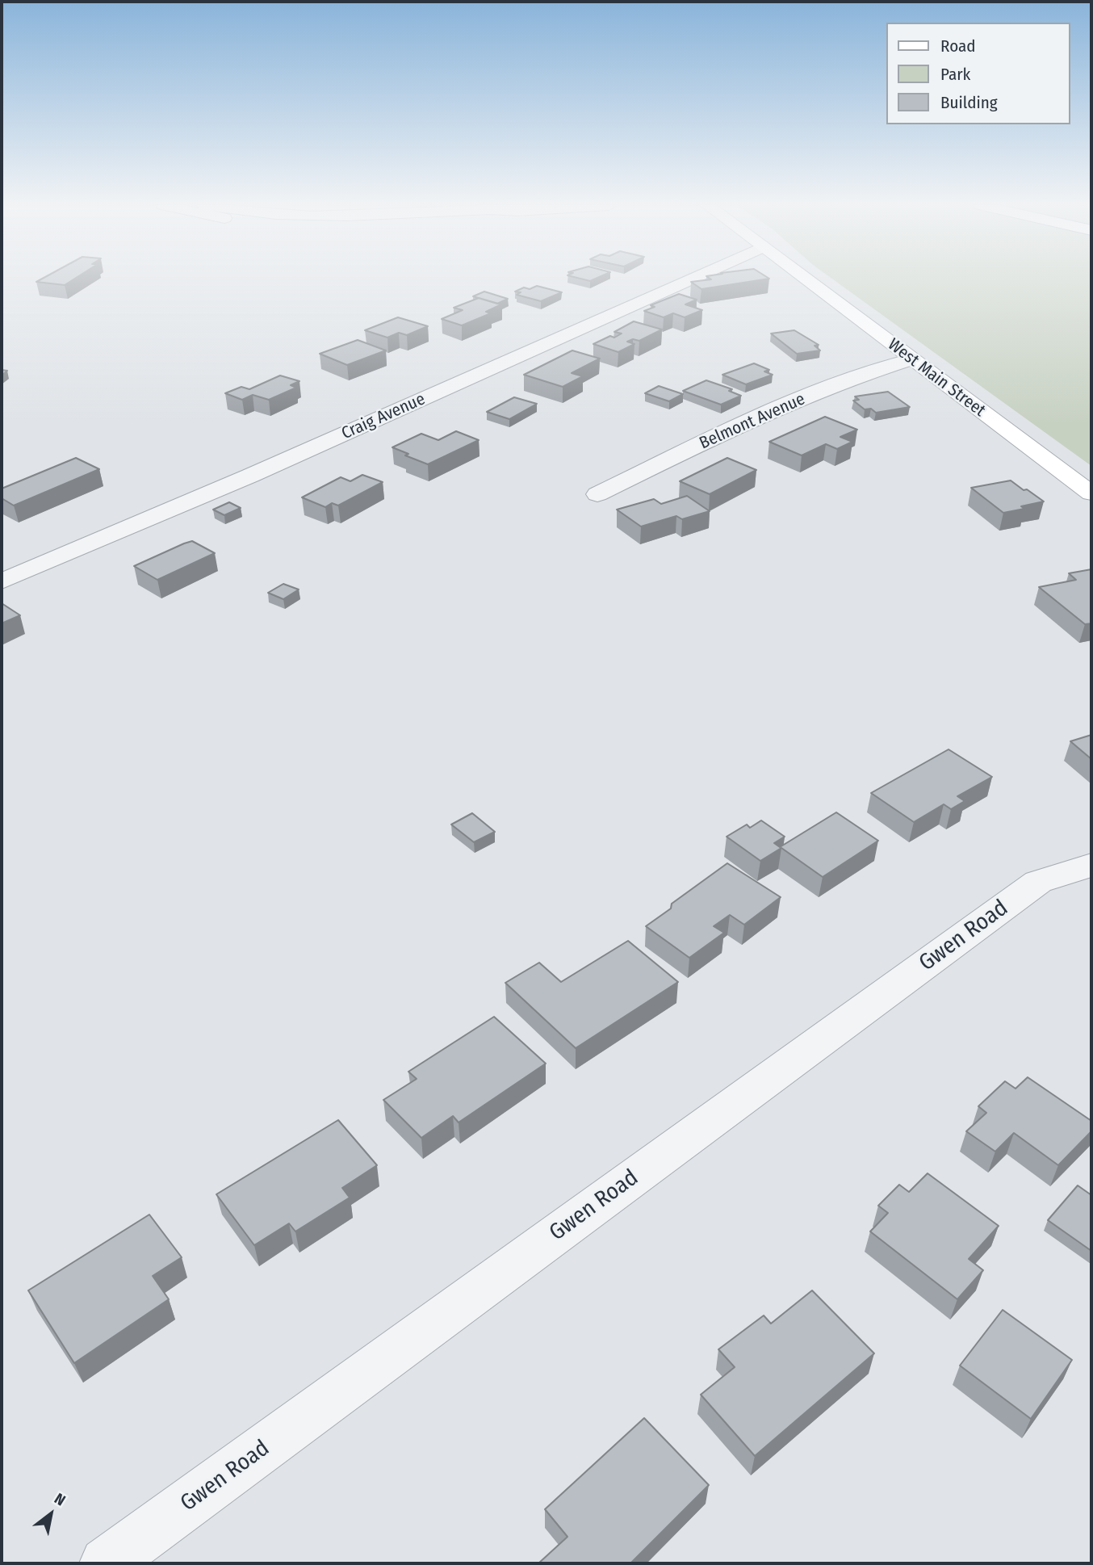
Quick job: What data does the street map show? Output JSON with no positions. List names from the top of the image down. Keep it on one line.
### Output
{"streets":{"main road":["West Main Street"],"street":["Craig Avenue","Belmont Avenue","Gwen Road"]},"crossings":[["West Main Street","Belmont Avenue"]],"legend":["Road","Park","Building"],"north":"top right"}
